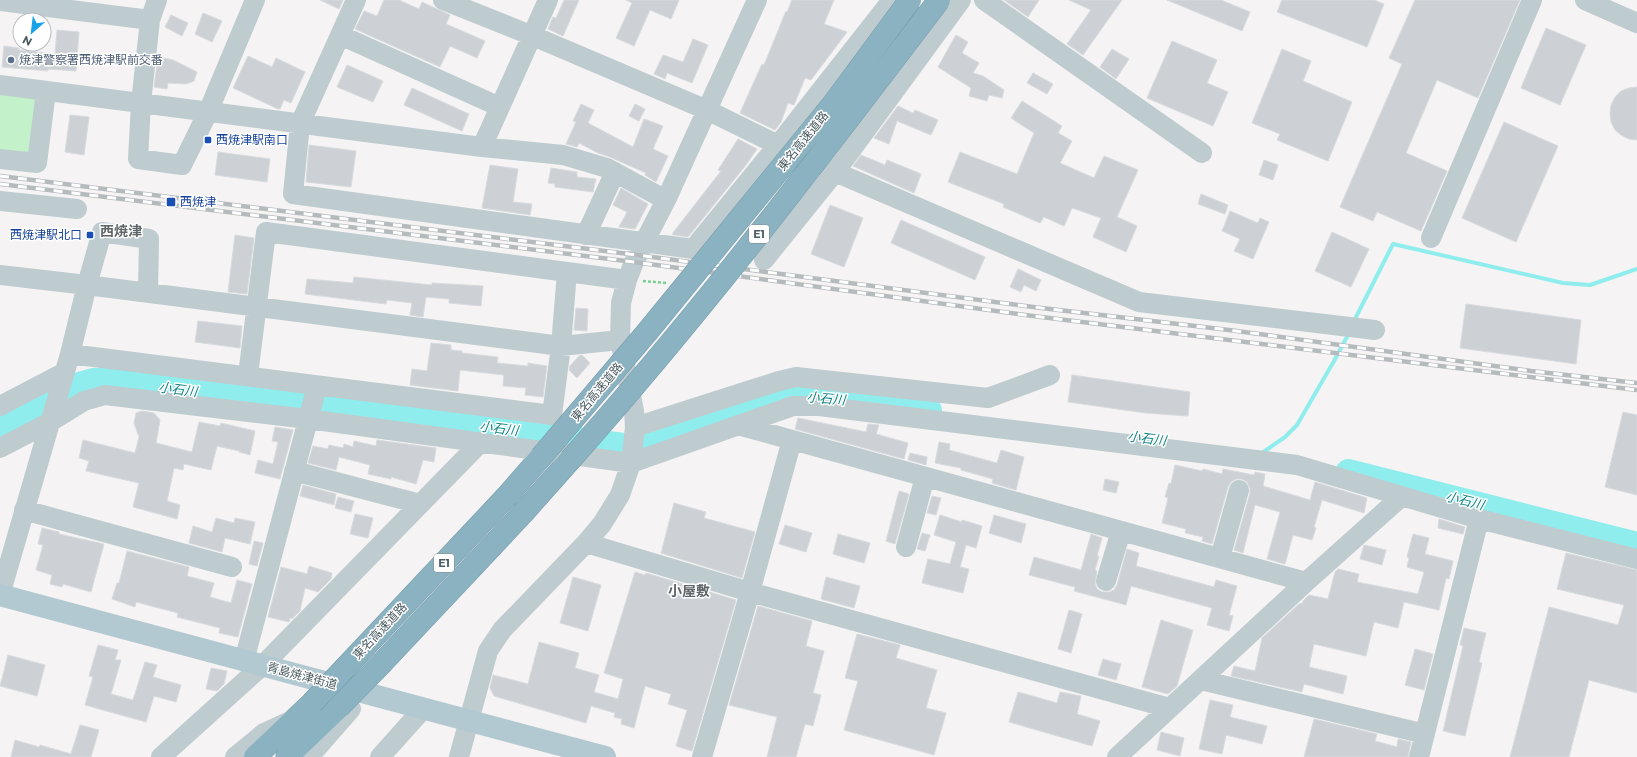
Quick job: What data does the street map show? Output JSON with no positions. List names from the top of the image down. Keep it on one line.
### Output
{"streets":{"highway":["東名高速道路","E1"],"main road":["青島焼津街道"]},"districts":["西焼津","小屋敷"],"water":["小石川"],"places":{"other":["焼津警察署西焼津駅前交番"],"transit":["西焼津駅南口","西焼津","西焼津駅北口"]},"north":"bottom left"}
